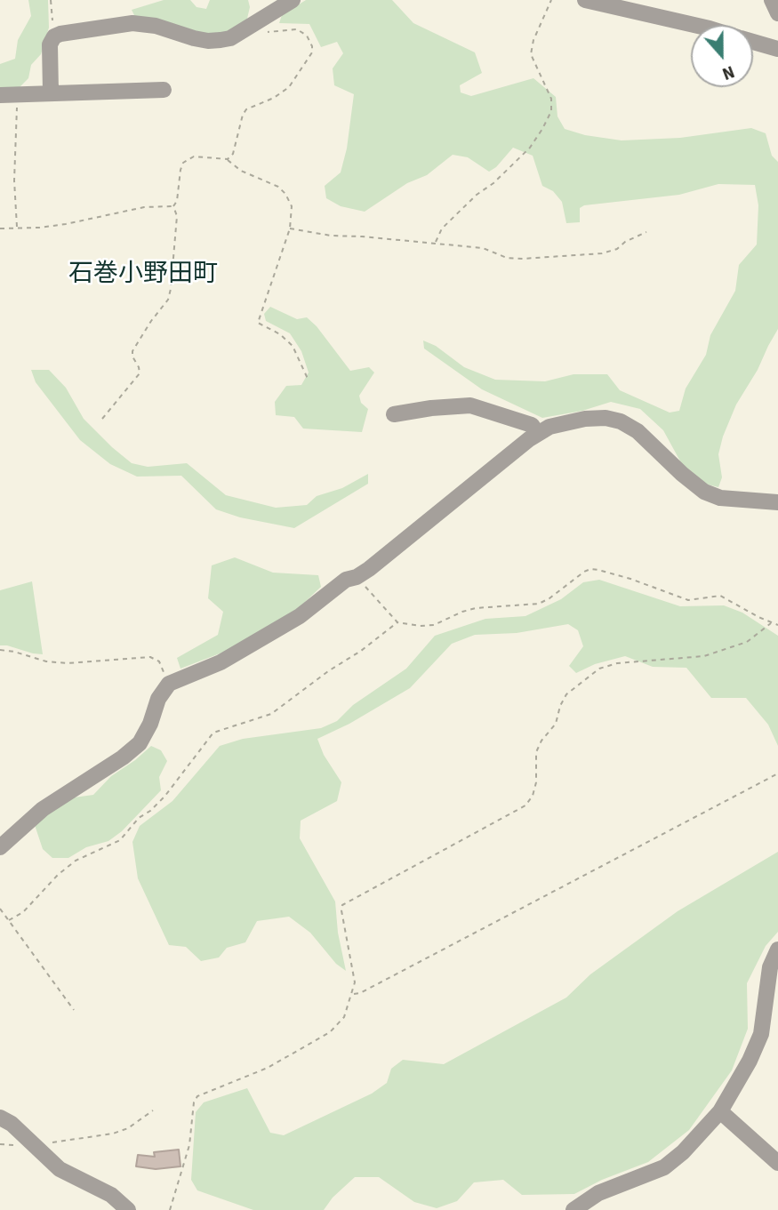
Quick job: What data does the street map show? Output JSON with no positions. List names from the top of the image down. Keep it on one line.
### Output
{"districts":["石巻小野田町"],"north":"bottom"}
